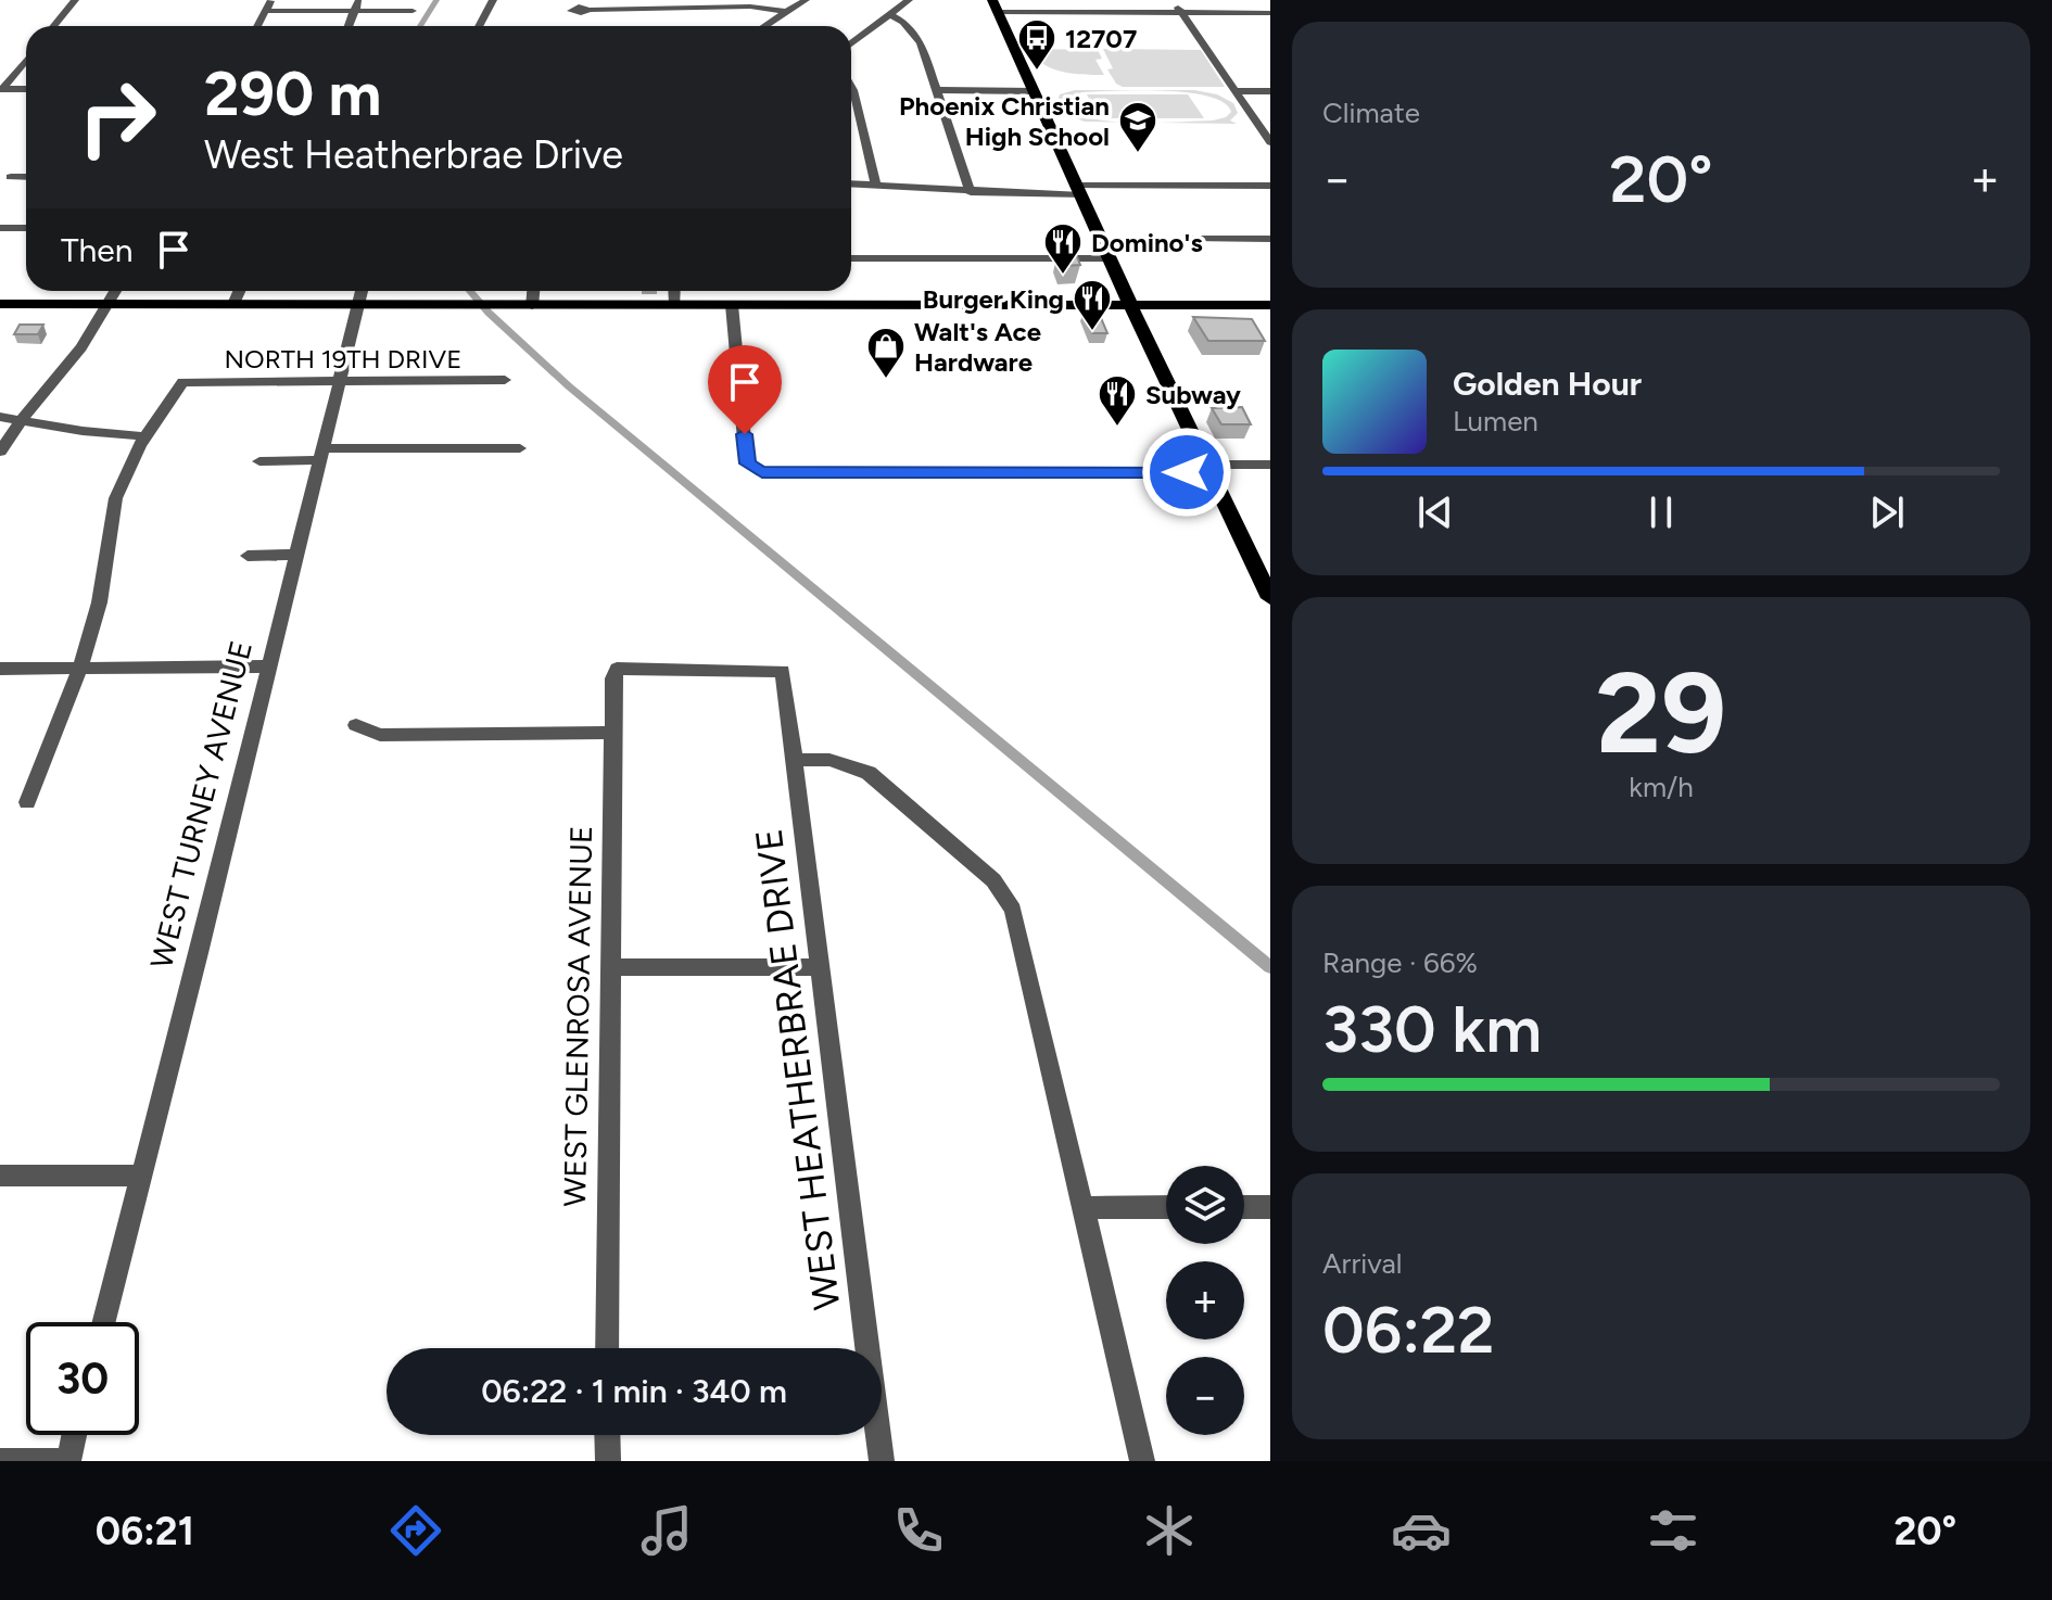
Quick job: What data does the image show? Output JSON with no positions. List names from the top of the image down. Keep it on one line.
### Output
{"streets":{"street":["NORTH 19TH DRIVE","WEST TURNEY AVENUE","WEST GLENROSA AVENUE","WEST HEATHERBRAE DRIVE"]},"crossings":[["NORTH 19TH DRIVE","WEST TURNEY AVENUE"],["WEST GLENROSA AVENUE","WEST HEATHERBRAE DRIVE"]],"places":{"bus stop":["12707"],"school or university":["Phoenix Christian High School"],"restaurant":["Domino's","Burger King","Subway"],"shop":["Walt's Ace Hardware"]},"page":{"tile":["Climate",["29","km/h"],["Range · 66%","330 km"],["Arrival","06:22"]],"turn":["290 m","West Heatherbrae Drive"],"heat":["−","20°","+"],"then":"Then","song":["Golden Hour","Lumen"],"map_buttons":["+","−"],"limit":"30","trip":"06:22 · 1 min · 340 m","tabs":["06:21","20°"]}}
